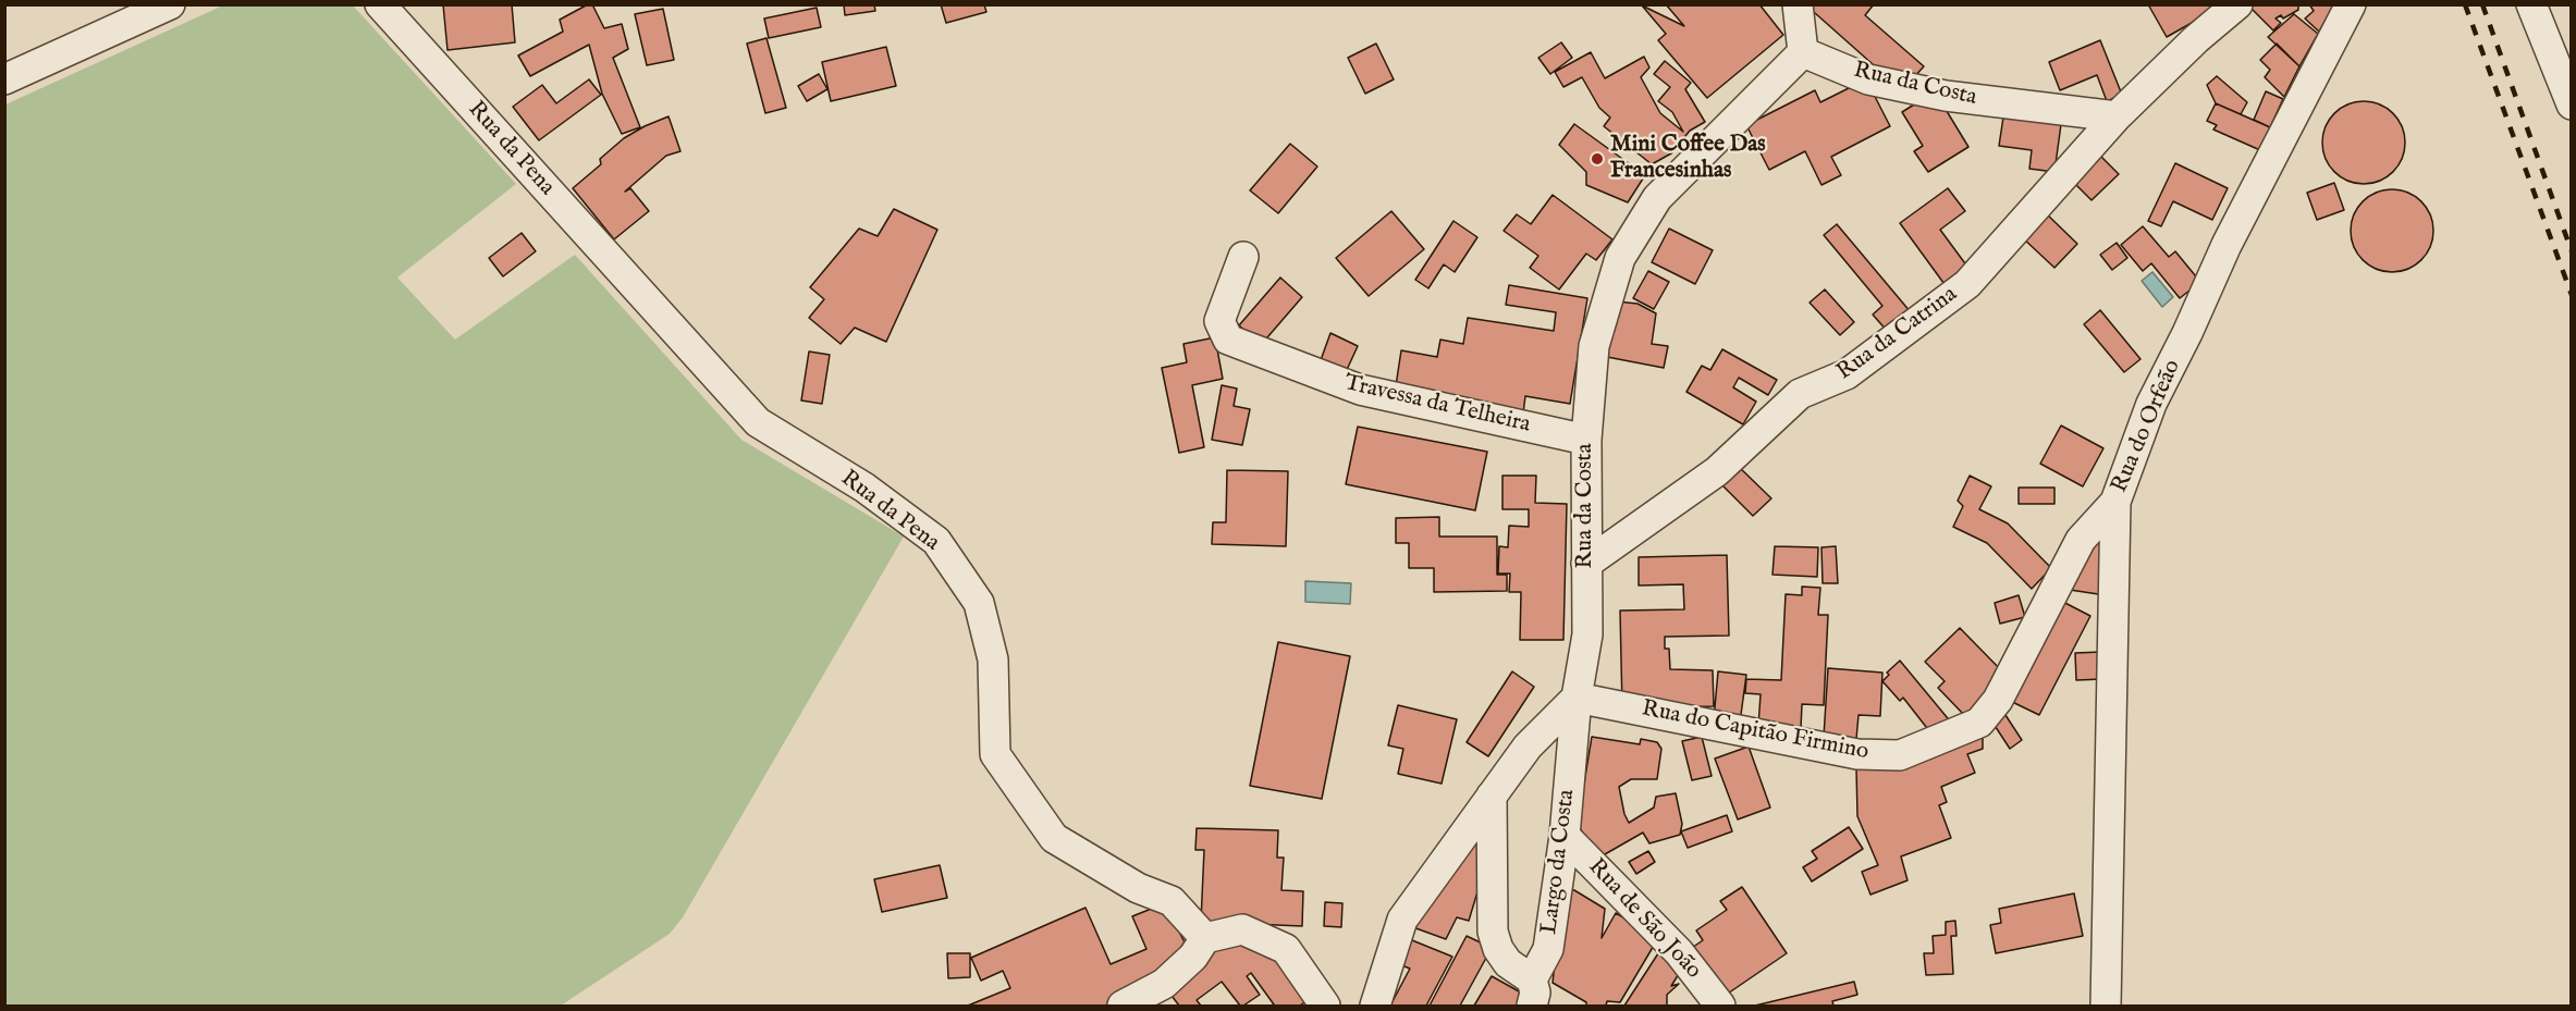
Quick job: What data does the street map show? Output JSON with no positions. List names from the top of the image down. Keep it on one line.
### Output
{"streets":{"street":["Rua da Costa","Rua da Pena","Rua da Catrina","Travessa da Telheira","Rua do Orfeão","Rua do Capitão Firmino","Largo da Costa","Rua de São João"]},"crossings":[["Rua da Costa","Rua da Catrina"],["Rua da Costa","Travessa da Telheira"],["Rua da Costa","Rua do Capitão Firmino"],["Rua da Costa","Largo da Costa"],["Rua do Orfeão","Rua do Capitão Firmino"],["Rua do Capitão Firmino","Largo da Costa"],["Largo da Costa","Rua de São João"]],"places":["Mini Coffee Das Francesinhas"]}
